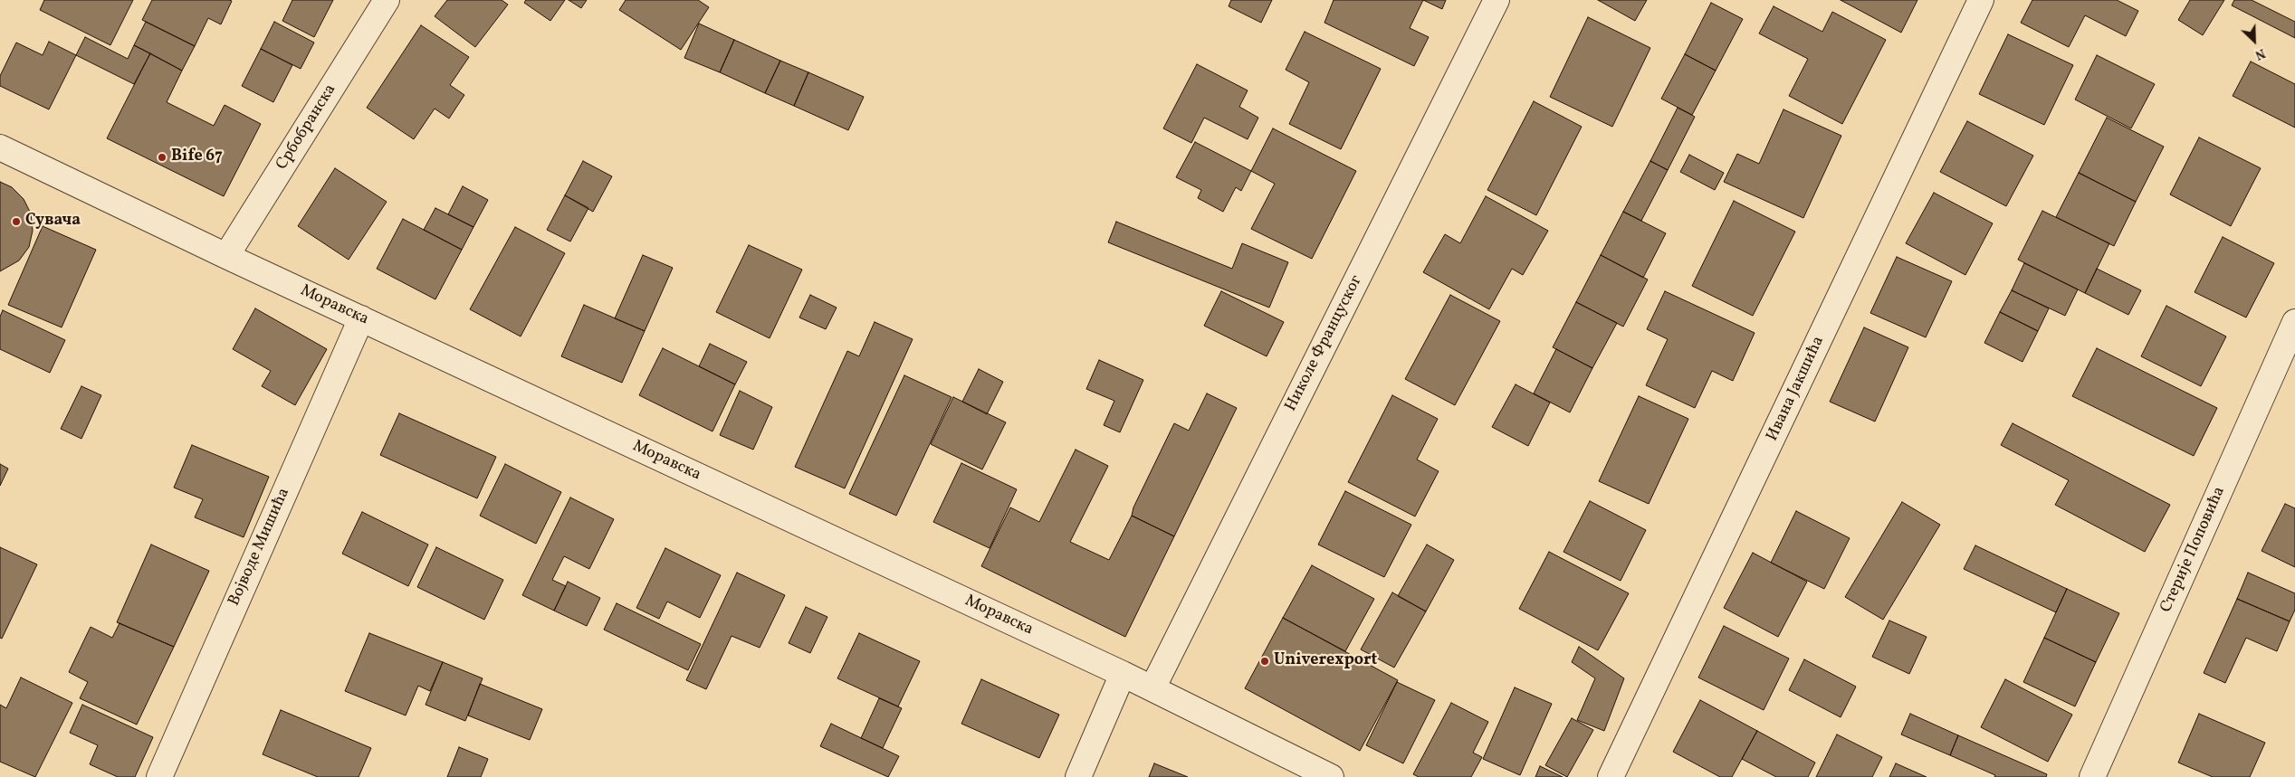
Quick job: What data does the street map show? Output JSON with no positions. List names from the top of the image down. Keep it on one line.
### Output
{"streets":{"street":["Србобранска","Моравска","Николе Француског","Ивана Јакшића","Војводе Мишића","Стерије Поповића"]},"crossings":[["Србобранска","Моравска"],["Моравска","Николе Француског"],["Моравска","Војводе Мишића"]],"places":["Bife 67","Сувача","Univerexport"],"north":"bottom right"}
